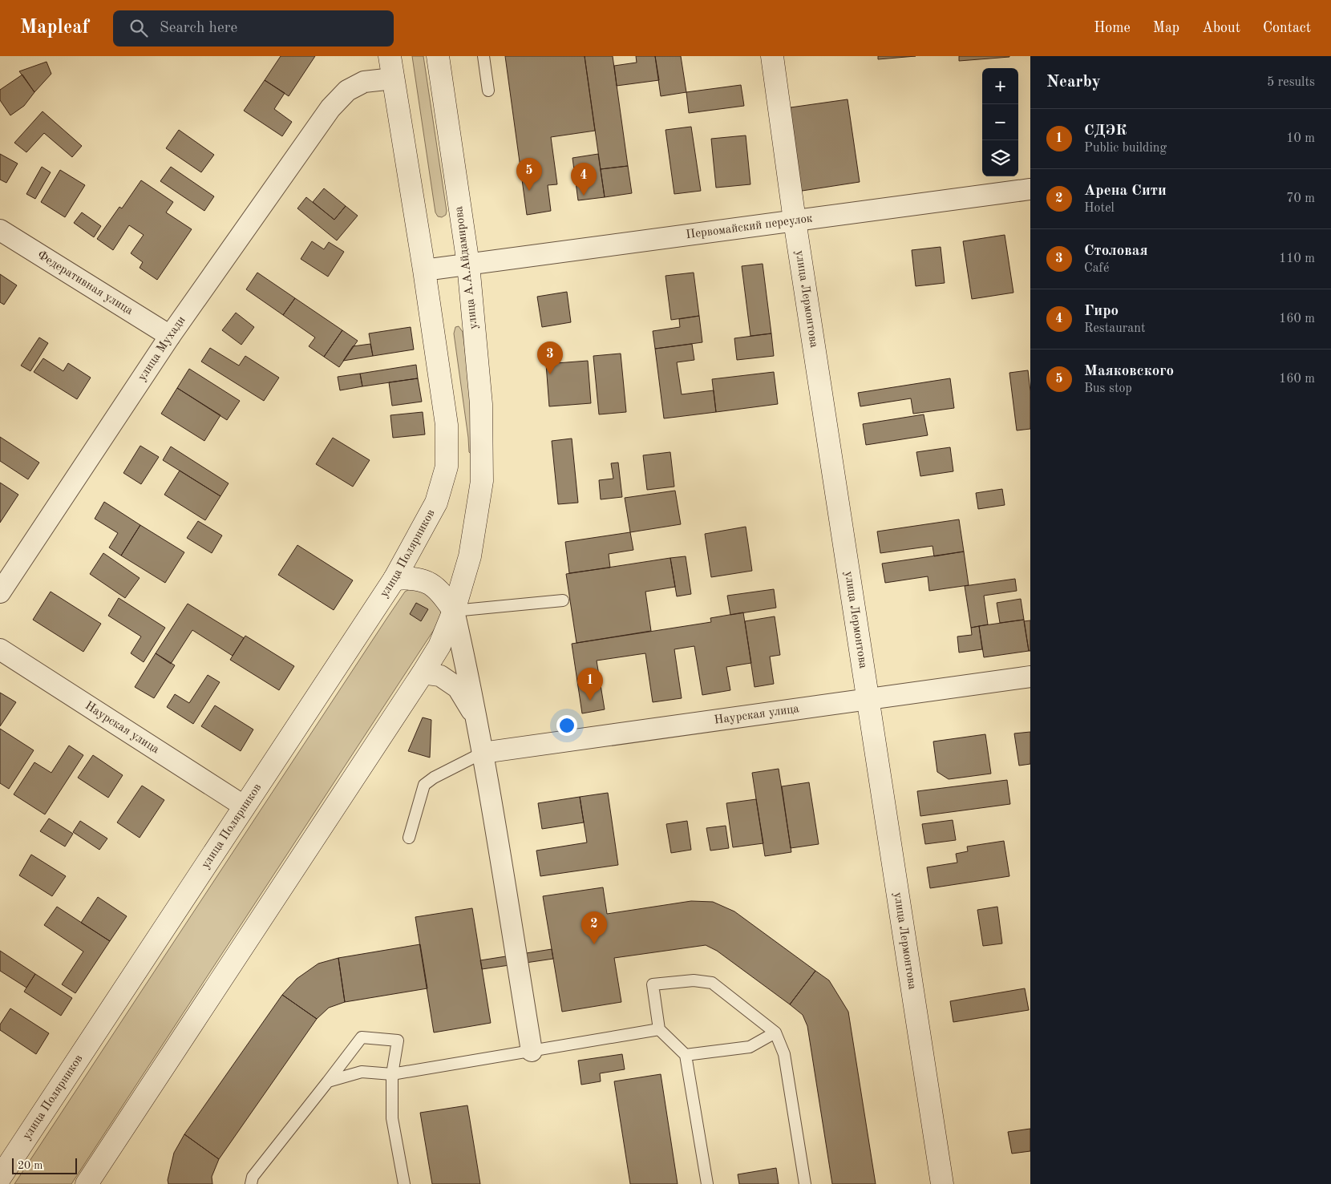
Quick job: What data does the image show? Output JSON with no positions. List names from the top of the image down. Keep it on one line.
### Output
{"streets":{"main road":["улица А.А.Айдамирова","улица Лермонтова","улица Полярников"],"street":["Первомайский переулок","Федеративная улица","улица Мухади","Наурская улица"]},"crossings":[["Первомайский переулок","улица А.А.Айдамирова"],["Первомайский переулок","улица Лермонтова"],["Первомайский переулок","улица Полярников"],["Федеративная улица","улица Мухади"],["улица Лермонтова","Наурская улица"],["улица Полярников","Наурская улица"]],"scale_bar":"20 m","page":{"header":"Mapleaf","search":"Search here","nav":["Home","Map","About","Contact"],"heading":["Nearby","5 results"],"map_buttons":["+","−"],"list":[{"mark":"1","name":"СДЭК","note":"Public building","value":"10 m"},{"mark":"2","name":"Арена Сити","note":"Hotel","value":"70 m"},{"mark":"3","name":"Столовая","note":"Café","value":"110 m"},{"mark":"4","name":"Гиро","note":"Restaurant","value":"160 m"},{"mark":"5","name":"Маяковского","note":"Bus stop","value":"160 m"}],"pins":["5","4","3","1","2"],"scale":"20 m"}}
